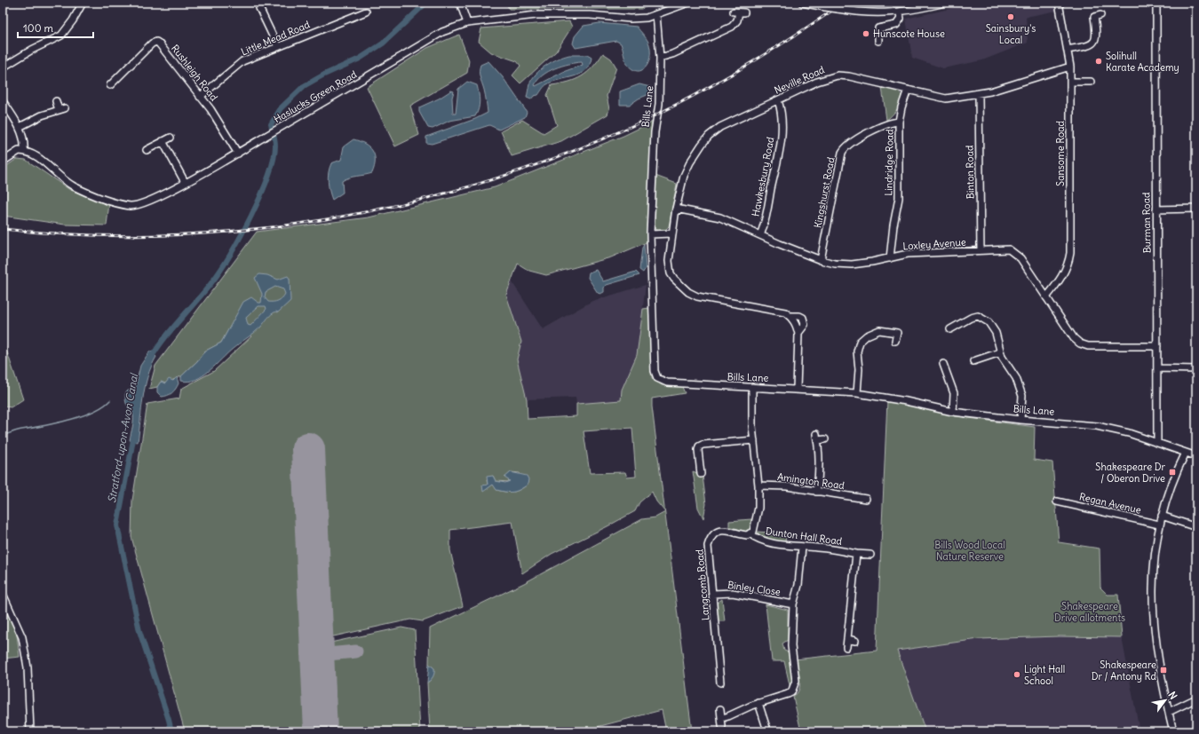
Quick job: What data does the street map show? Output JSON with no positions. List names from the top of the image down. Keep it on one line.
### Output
{"streets":{"street":["Little Mead Road","Rushleigh Road","Neville Road","Haslucks Green Road","Bills Lane","Sansome Road","Lindridge Road","Binton Road","Hawkesbury Road","Kingshurst Road","Burman Road","Loxley Avenue","Amington Road","Regan Avenue","Dunton Hall Road","Langcomb Road","Binley Close"]},"crossings":[["Little Mead Road","Rushleigh Road"],["Rushleigh Road","Haslucks Green Road"],["Neville Road","Bills Lane"],["Neville Road","Sansome Road"],["Neville Road","Lindridge Road"],["Neville Road","Binton Road"],["Neville Road","Hawkesbury Road"],["Neville Road","Loxley Avenue"],["Haslucks Green Road","Bills Lane"],["Bills Lane","Burman Road"],["Sansome Road","Loxley Avenue"],["Lindridge Road","Kingshurst Road"],["Lindridge Road","Loxley Avenue"],["Binton Road","Loxley Avenue"],["Hawkesbury Road","Loxley Avenue"],["Kingshurst Road","Loxley Avenue"],["Burman Road","Loxley Avenue"],["Dunton Hall Road","Langcomb Road"],["Langcomb Road","Binley Close"]],"water":["Stratford-upon-Avon Canal"],"parks":["Bills Wood Local Nature Reserve","Shakespeare Drive allotments"],"places":{"other":["Sainsbury's Local","Hunscote House","Solihull Karate Academy","Light Hall School"],"transit":["Shakespeare Dr / Oberon Drive","Shakespeare Dr / Antony Rd"]},"scale_bar":"100 m","north":"top right"}
